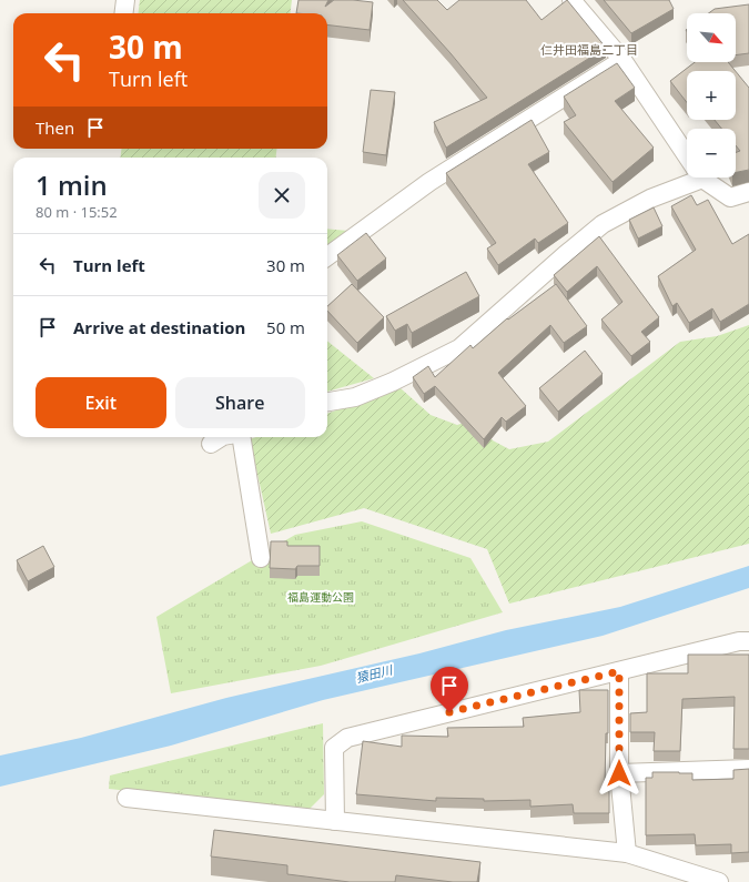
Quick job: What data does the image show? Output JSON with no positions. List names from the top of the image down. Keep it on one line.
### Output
{"districts":["仁井田福島二丁目"],"water":["猿田川"],"parks":["福島運動公園"],"north":"bottom right","page":{"map_buttons":["+","−"],"turn":["30 m","Turn left"],"then":"Then","heading":["1 min","80 m · 15:52"],"list":[{"name":"Turn left","value":"30 m"},{"name":"Arrive at destination","value":"50 m"}],"buttons":["Exit","Share"]}}
